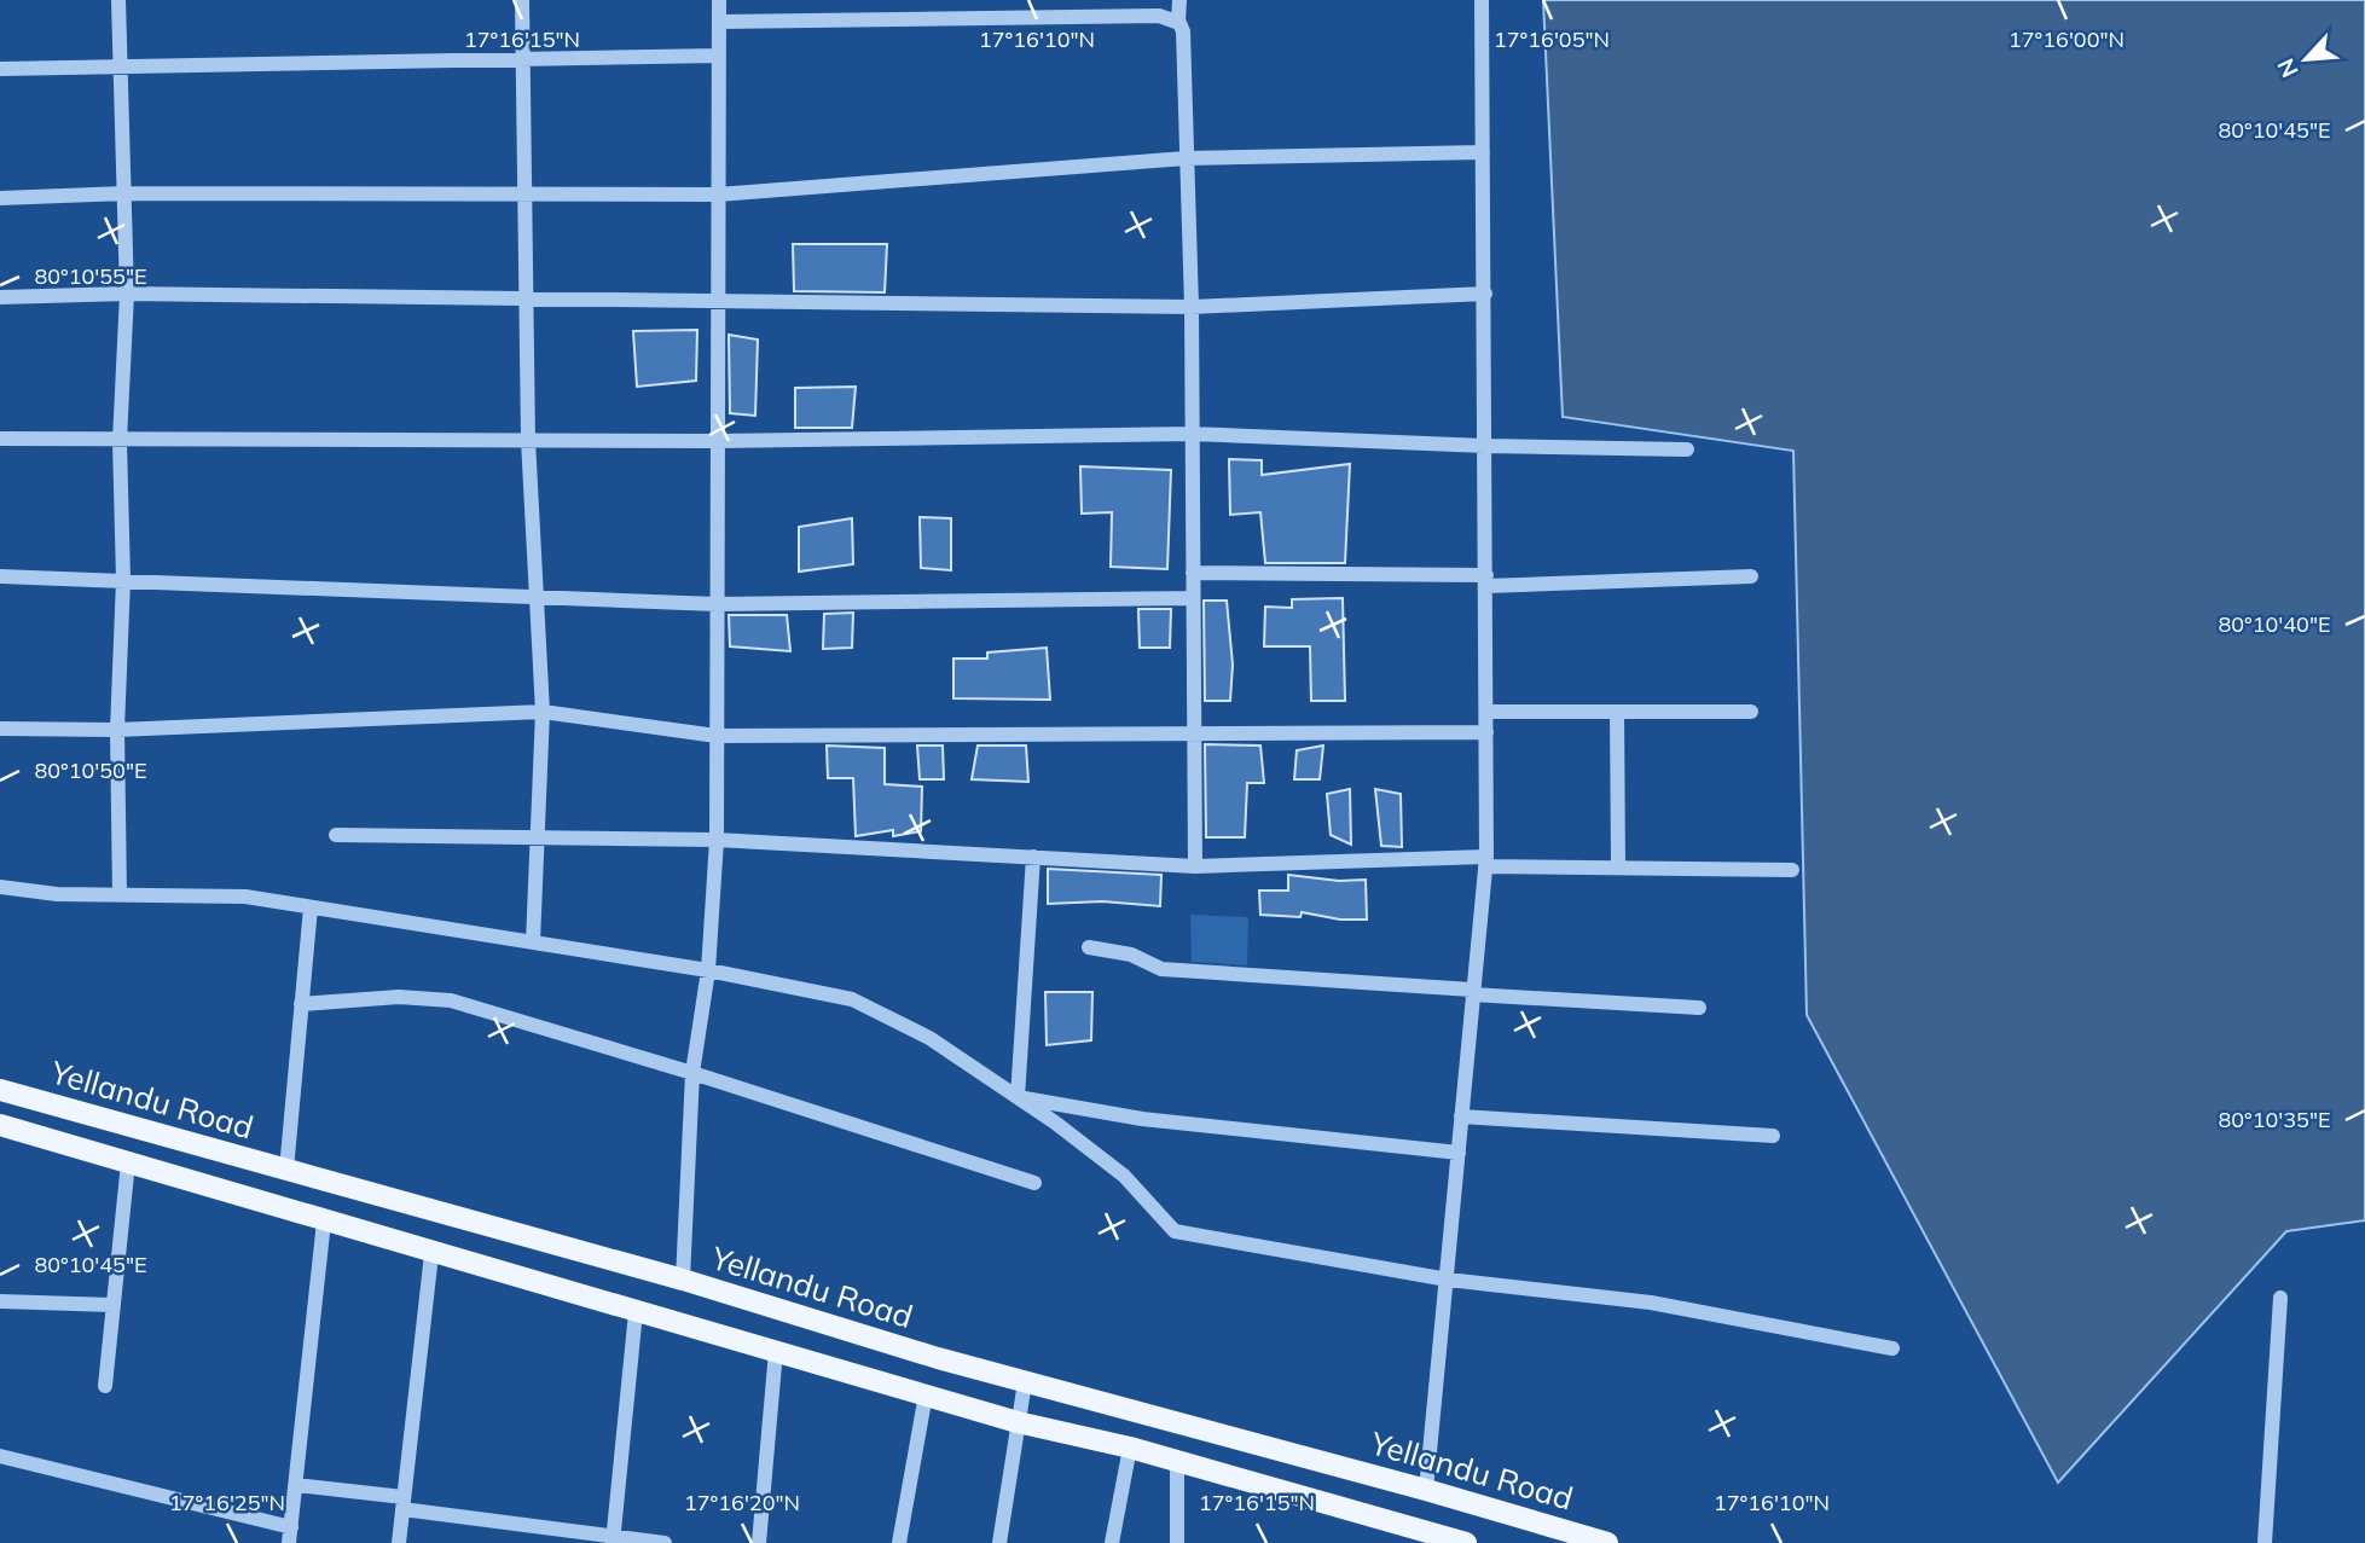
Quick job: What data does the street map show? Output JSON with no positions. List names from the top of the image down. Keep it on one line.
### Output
{"streets":{"main road":["Yellandu Road"]},"north":"bottom left","coordinates":["17°16'00\"N","17°16'15\"N","17°16'10\"N","17°16'05\"N","80°10'45\"E","80°10'55\"E","80°10'40\"E","80°10'50\"E","80°10'35\"E","17°16'25\"N","17°16'20\"N"]}
